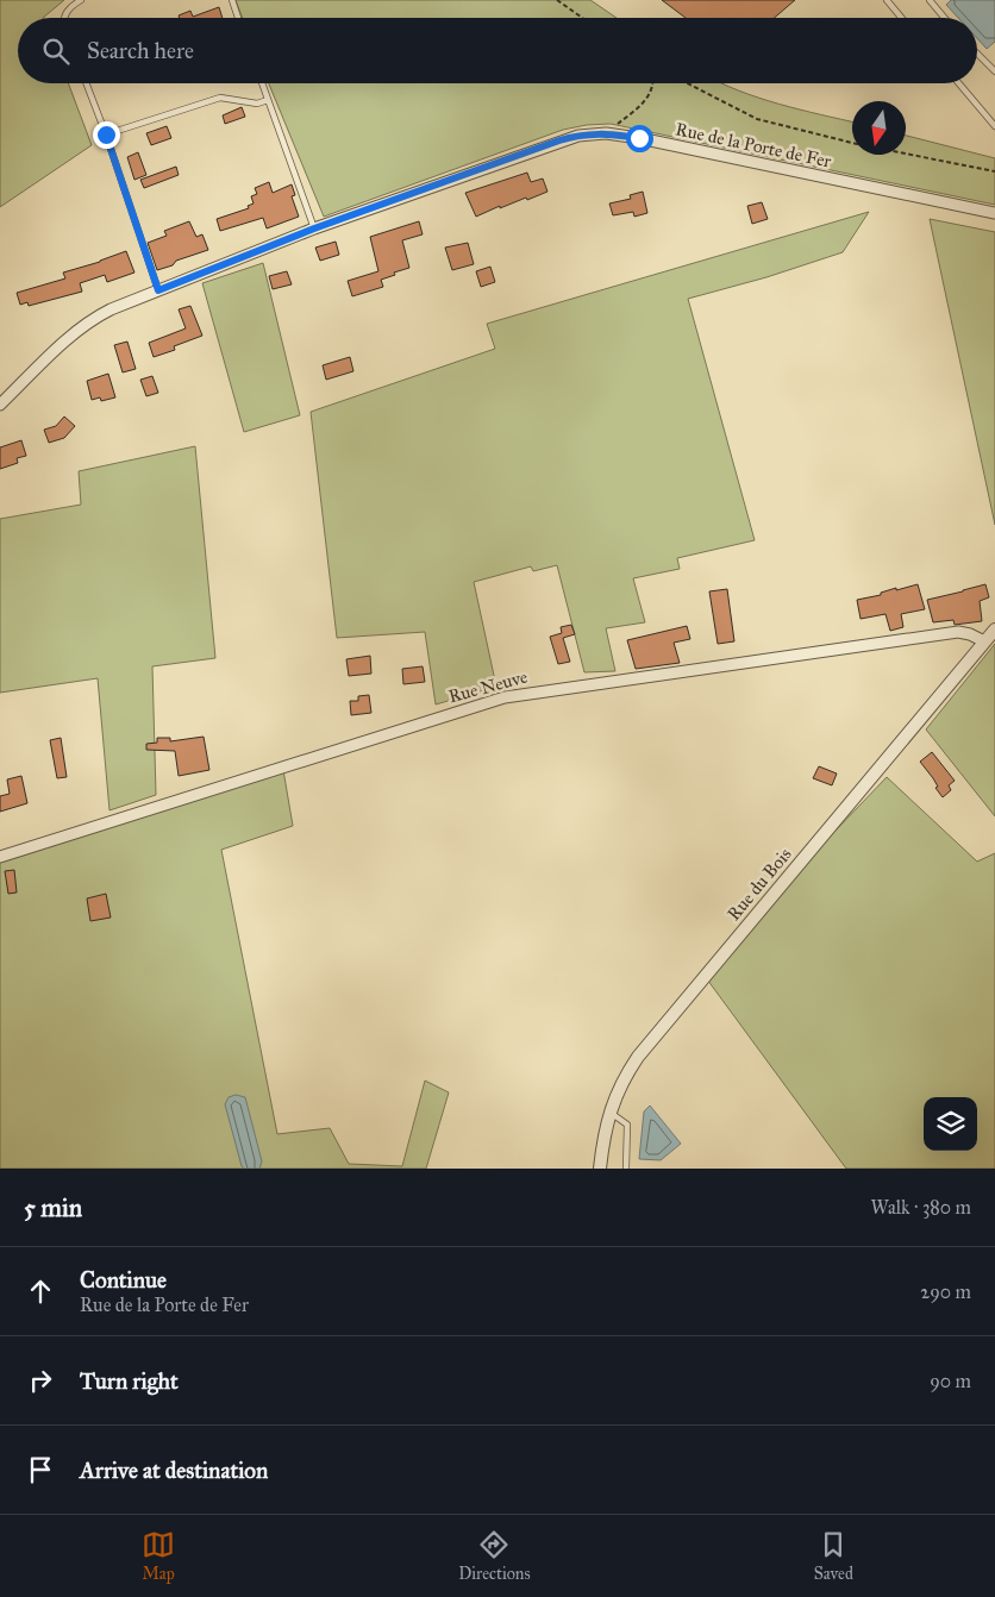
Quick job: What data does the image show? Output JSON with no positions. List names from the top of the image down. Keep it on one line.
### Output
{"streets":{"street":["Rue de la Porte de Fer","Rue Neuve","Rue du Bois"]},"crossings":[["Rue Neuve","Rue du Bois"]],"north":"bottom","page":{"search":"Search here","heading":["5 min","Walk · 380 m"],"list":[["Continue","Rue de la Porte de Fer","290 m"],["Turn right","90 m"],"Arrive at destination"],"nav":["Map","Directions","Saved"]}}
